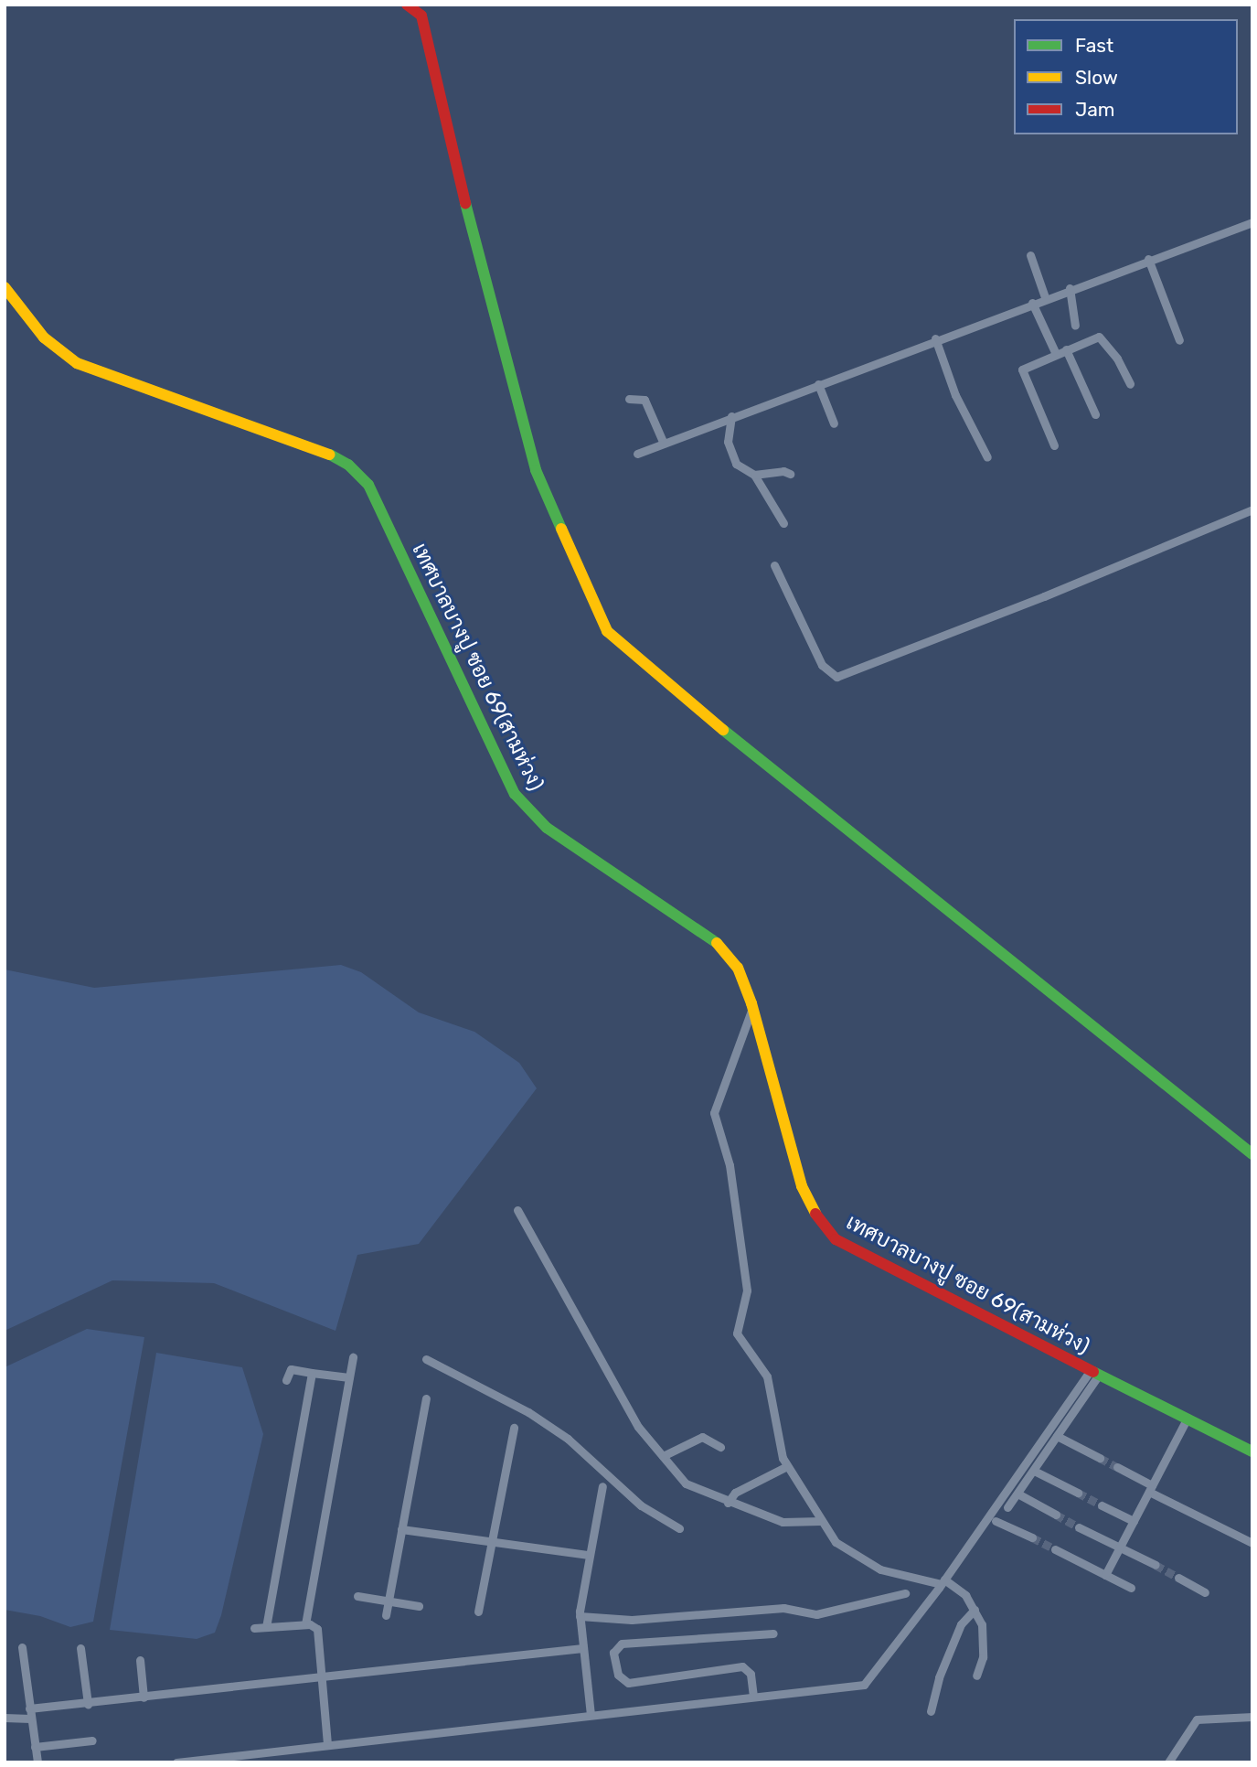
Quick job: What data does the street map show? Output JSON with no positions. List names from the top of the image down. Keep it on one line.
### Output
{"streets":{"street":["เทศบาลบางปู ซอย 69(สามห่วง)"]},"legend":["Fast","Slow","Jam"]}
